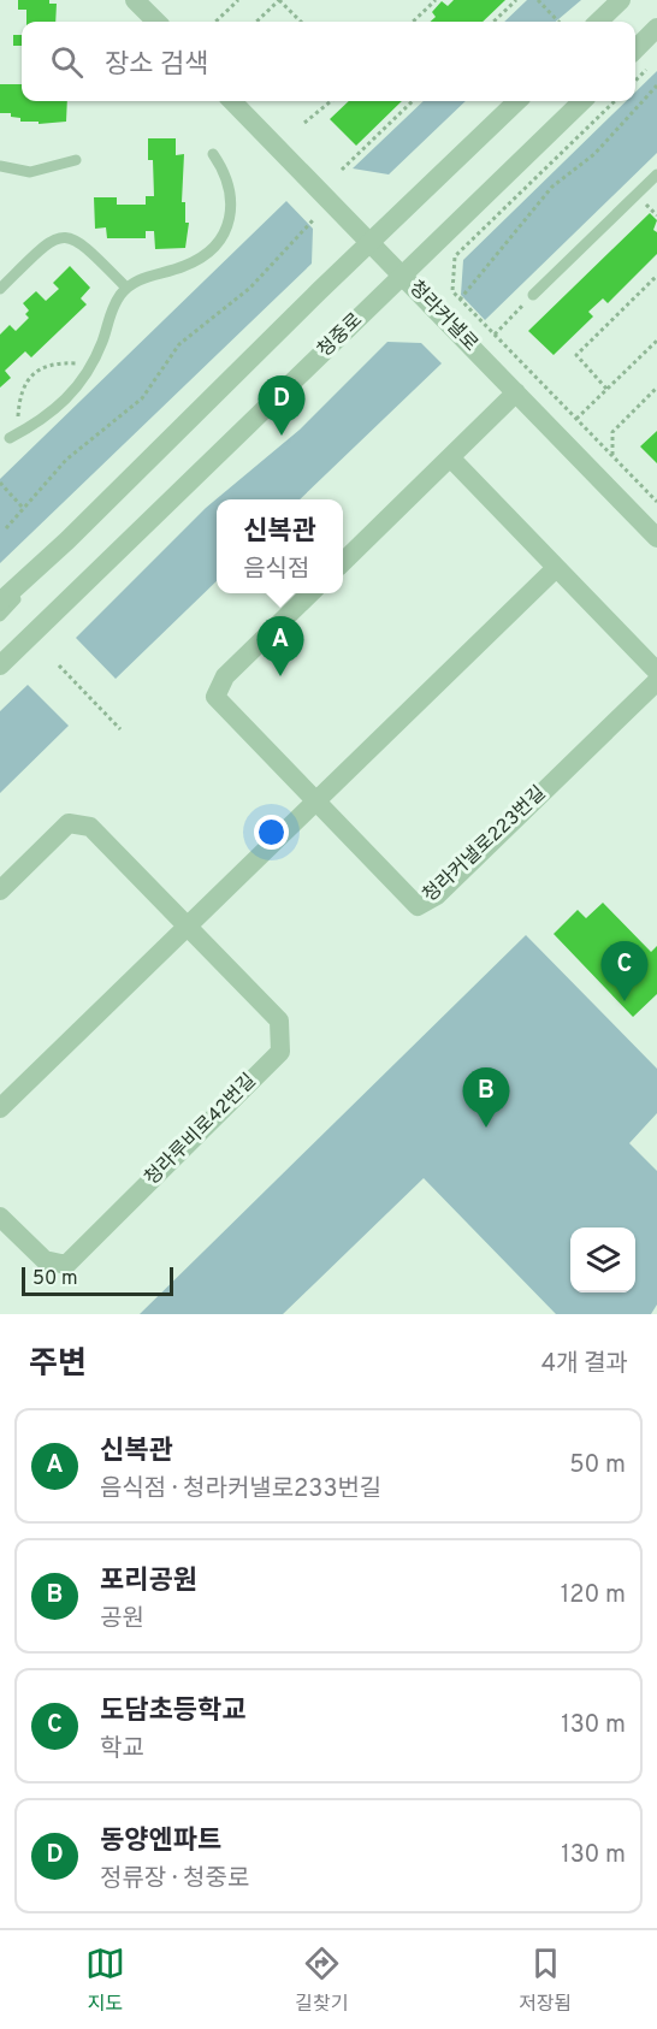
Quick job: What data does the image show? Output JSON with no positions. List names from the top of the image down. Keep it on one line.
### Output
{"streets":{"street":["청라커낼로","청중로","청라커낼로223번길","청라루비로42번길"]},"crossings":[["청라커낼로","청중로"]],"scale_bar":"50 m","page":{"search":"장소 검색","pins":["D","A","C","B"],"popup":["신복관","음식점"],"scale":"50 m","heading":["주변","4개 결과"],"list":[{"mark":"A","name":"신복관","note":"음식점 · 청라커낼로233번길","value":"50 m"},{"mark":"B","name":"포리공원","note":"공원","value":"120 m"},{"mark":"C","name":"도담초등학교","note":"학교","value":"130 m"},{"mark":"D","name":"동양엔파트","note":"정류장 · 청중로","value":"130 m"}],"nav":["지도","길찾기","저장됨"]}}
